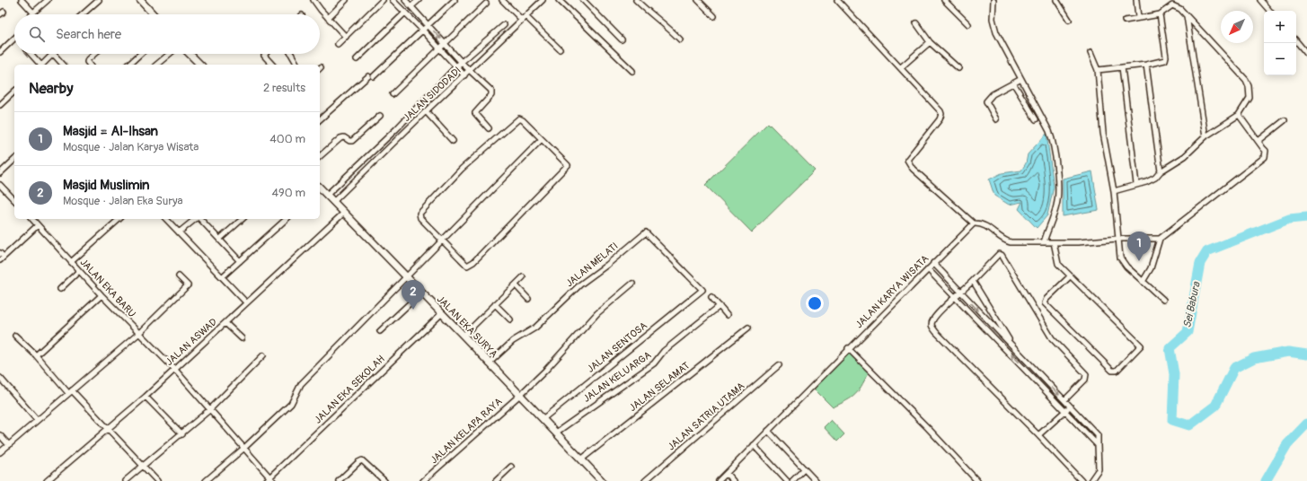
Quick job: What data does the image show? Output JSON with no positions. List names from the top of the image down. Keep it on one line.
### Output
{"streets":{"street":["JALAN SIDODADI","JALAN MELATI","JALAN EKA BARU","JALAN KARYA WISATA","JALAN EKA SURYA","JALAN ASWAD","JALAN SENTOSA","JALAN KELUARGA","JALAN SELAMAT","JALAN EKA SEKOLAH","JALAN SATRIA UTAMA","JALAN KELAPA RAYA"]},"crossings":[["JALAN SIDODADI","JALAN EKA SURYA"],["JALAN MELATI","JALAN EKA SURYA"],["JALAN MELATI","JALAN SENTOSA"],["JALAN EKA BARU","JALAN ASWAD"],["JALAN EKA BARU","JALAN EKA SEKOLAH"],["JALAN EKA SURYA","JALAN ASWAD"],["JALAN EKA SURYA","JALAN SENTOSA"],["JALAN EKA SURYA","JALAN KELUARGA"],["JALAN EKA SURYA","JALAN SELAMAT"],["JALAN EKA SURYA","JALAN EKA SEKOLAH"],["JALAN EKA SURYA","JALAN KELAPA RAYA"]],"water":["Sei Babura"],"north":"bottom left","page":{"map_buttons":["+","−"],"search":"Search here","heading":["Nearby","2 results"],"list":[{"mark":"1","name":"Masjid = Al-Ihsan","note":"Mosque · Jalan Karya Wisata","value":"400 m"},{"mark":"2","name":"Masjid Muslimin","note":"Mosque · Jalan Eka Surya","value":"490 m"}],"pins":["1","2"]}}
